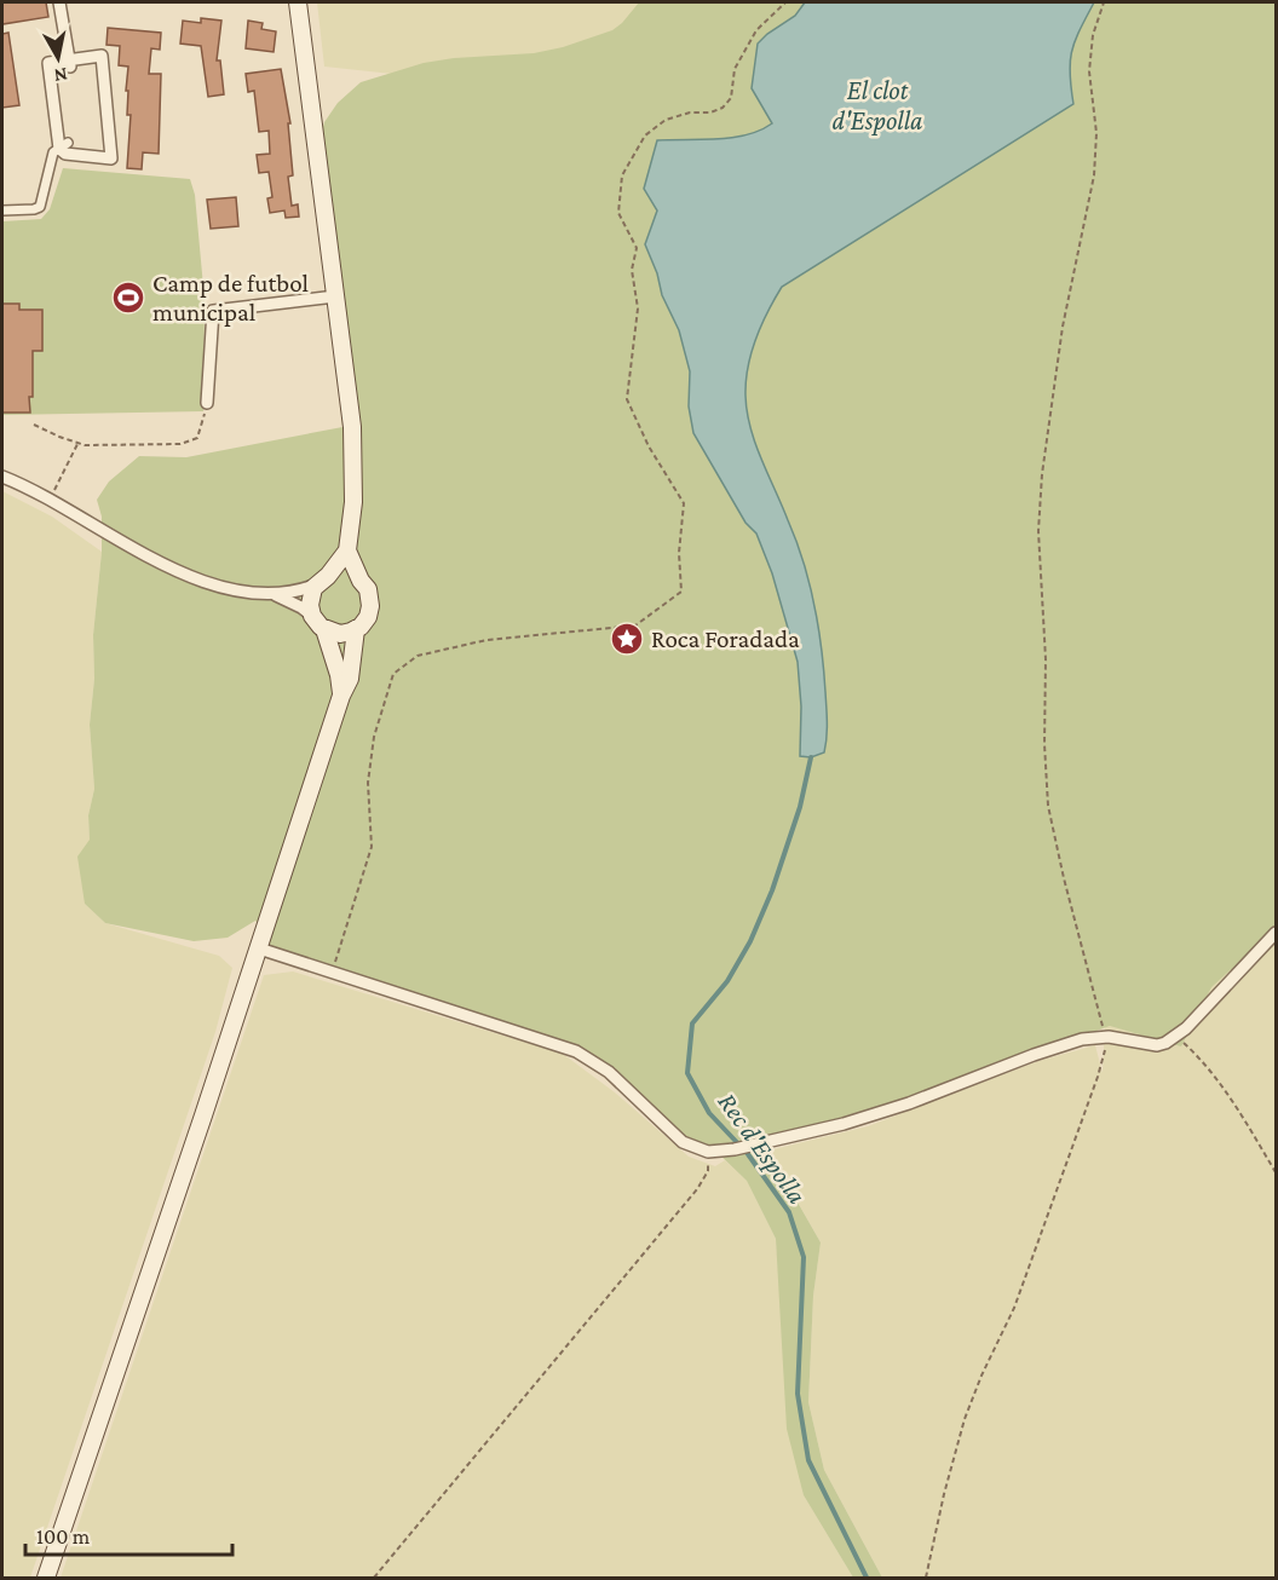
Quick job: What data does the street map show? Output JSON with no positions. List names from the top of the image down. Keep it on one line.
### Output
{"water":["El clot d'Espolla","Rec d'Espolla"],"places":{"sports":["Camp de futbol municipal"],"place":["Roca Foradada"]},"scale_bar":"100 m","north":"bottom"}
